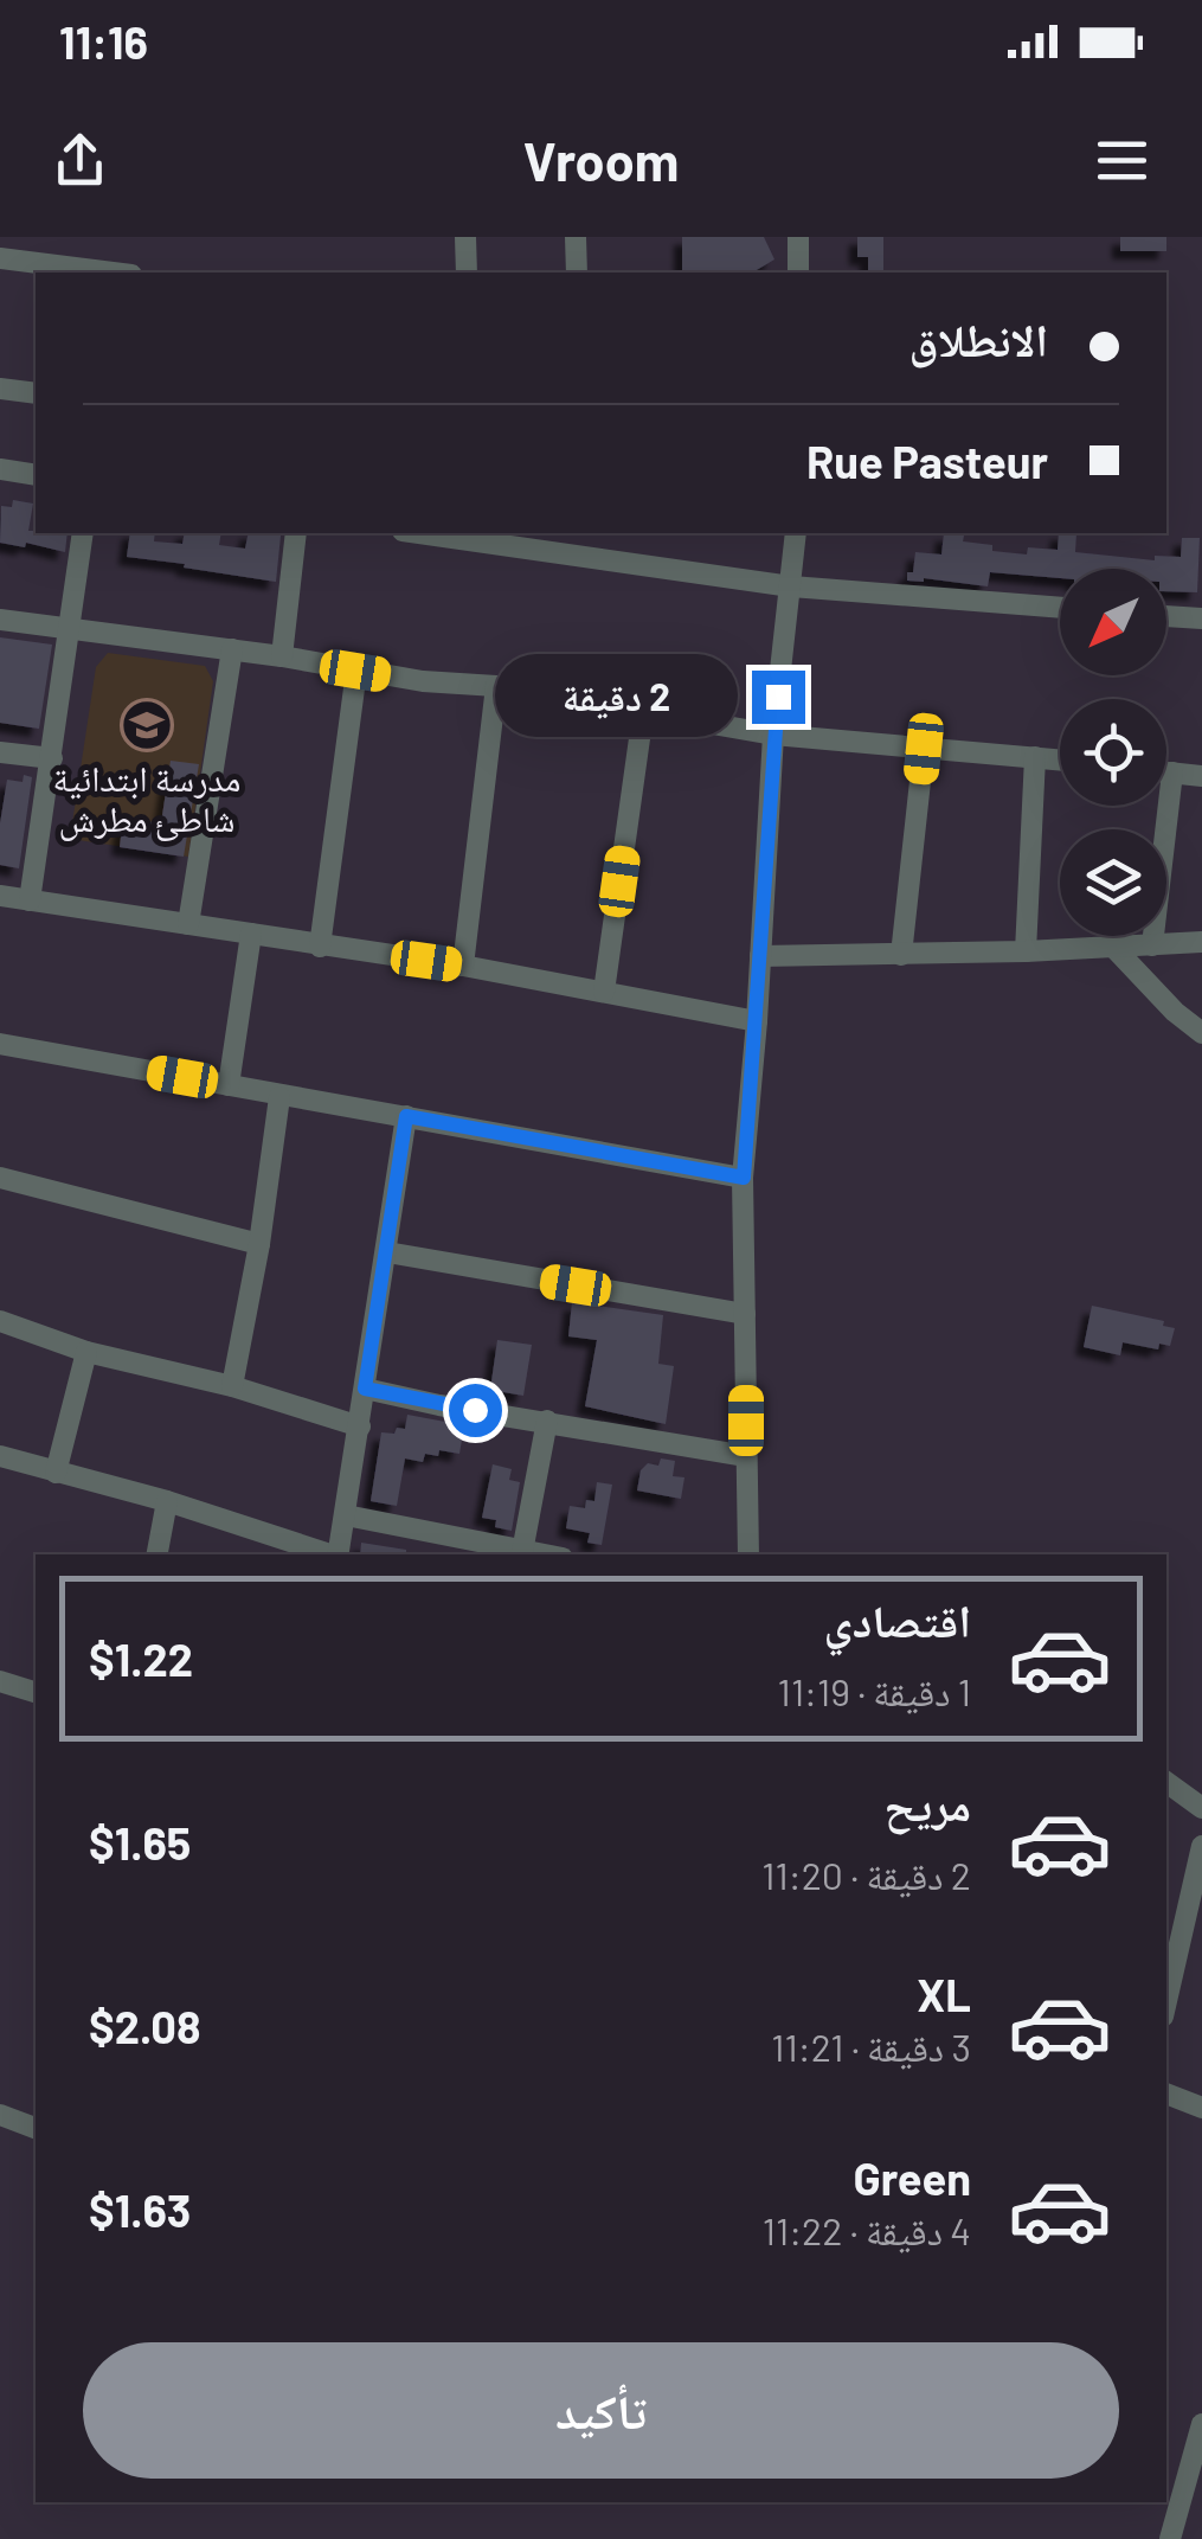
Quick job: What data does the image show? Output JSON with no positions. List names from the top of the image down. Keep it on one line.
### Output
{"places":{"school or university":["مدرسة ابتدائية شاطئ مطرش"]},"north":"bottom left","page":{"status":"11:16","header":"Vroom","banner":["الانطلاق","Rue Pasteur"],"bubble":"2 دقيقة","list":[{"name":"اقتصادي","note":"1 دقيقة · 11:19","value":"$1.22"},{"name":"مريح","note":"2 دقيقة · 11:20","value":"$1.65"},{"name":"XL","note":"3 دقيقة · 11:21","value":"$2.08"},{"name":"Green","note":"4 دقيقة · 11:22","value":"$1.63"}],"buttons":"تأكيد"}}
